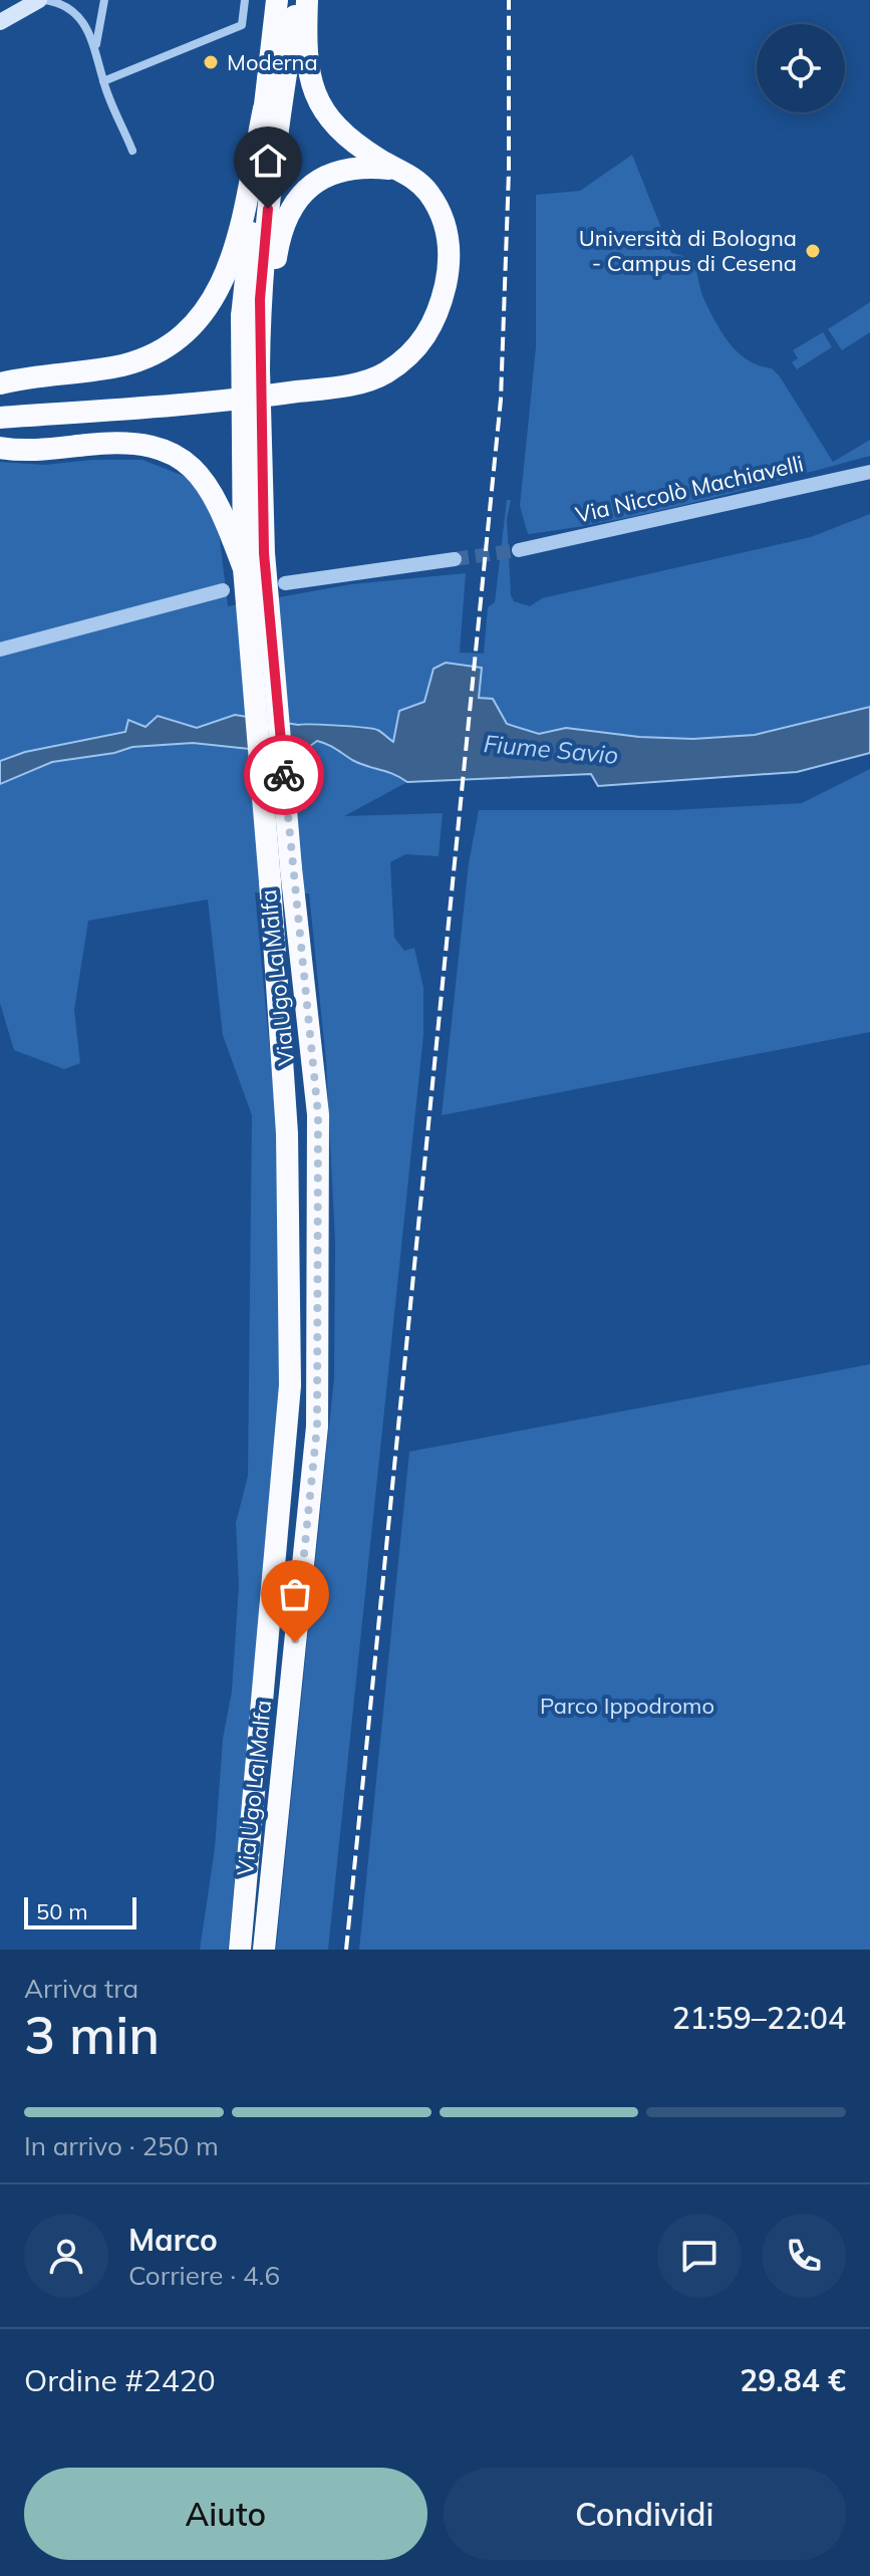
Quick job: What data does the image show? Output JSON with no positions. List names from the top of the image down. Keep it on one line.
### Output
{"streets":{"highway":["Via Ugo La Malfa"],"street":["Via Niccolò Machiavelli"]},"water":["Fiume Savio"],"parks":["Parco Ippodromo"],"places":["Moderna","Università di Bologna - Campus di Cesena"],"scale_bar":"50 m","page":{"scale":"50 m","heading":["3 min","Arriva tra","21:59–22:04"],"panel":["Marco","Corriere · 4.6","Ordine #2420","29.84 €"],"bar":"In arrivo · 250 m","buttons":["Aiuto","Condividi"]}}
